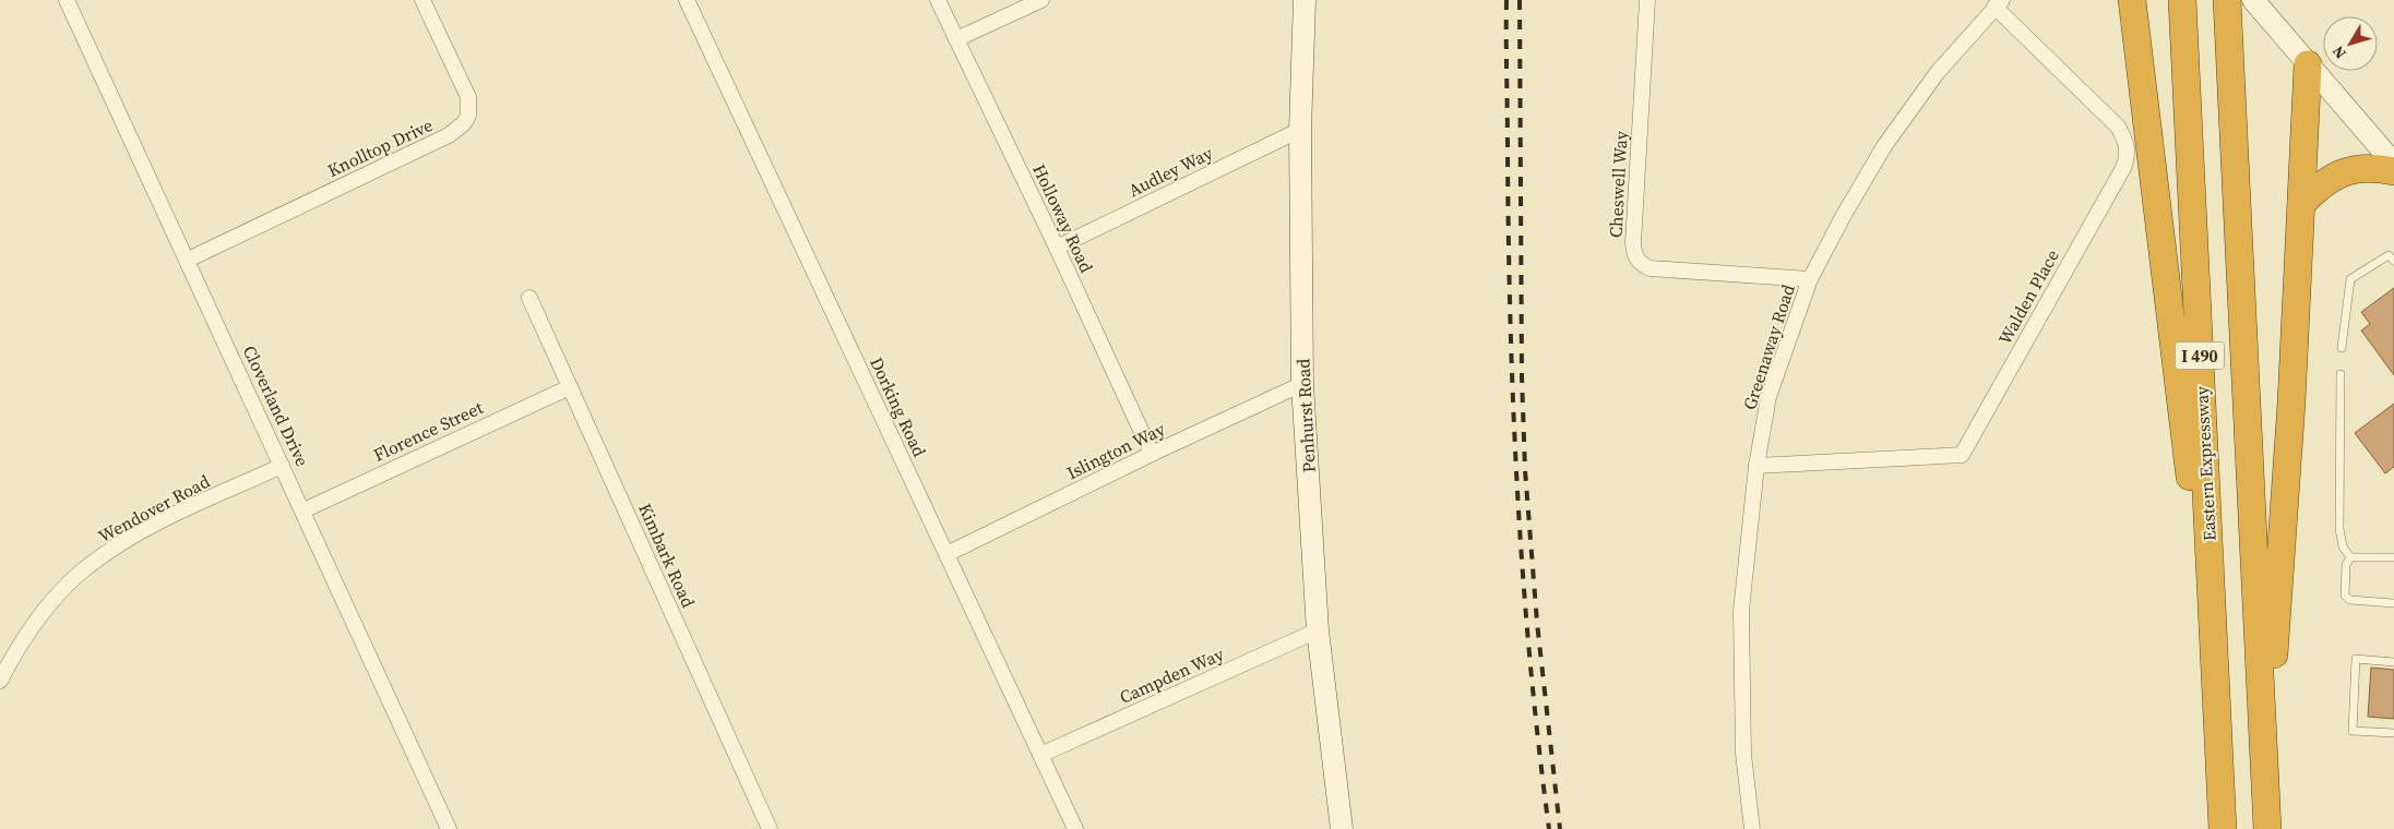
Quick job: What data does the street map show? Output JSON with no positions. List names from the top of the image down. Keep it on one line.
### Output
{"streets":{"highway":["I 490","Eastern Expressway"],"street":["Knolltop Drive","Audley Way","Cheswell Way","Holloway Road","Walden Place","Greenaway Road","Cloverland Drive","Dorking Road","Penhurst Road","Florence Street","Islington Way","Wendover Road","Kimbark Road","Campden Way"]},"crossings":[["Knolltop Drive","Cloverland Drive"],["Audley Way","Holloway Road"],["Audley Way","Penhurst Road"],["Cheswell Way","Greenaway Road"],["Holloway Road","Islington Way"],["Walden Place","Greenaway Road"],["Cloverland Drive","Florence Street"],["Cloverland Drive","Wendover Road"],["Dorking Road","Islington Way"],["Dorking Road","Campden Way"],["Penhurst Road","Islington Way"],["Penhurst Road","Campden Way"],["Florence Street","Kimbark Road"]],"north":"bottom left"}
